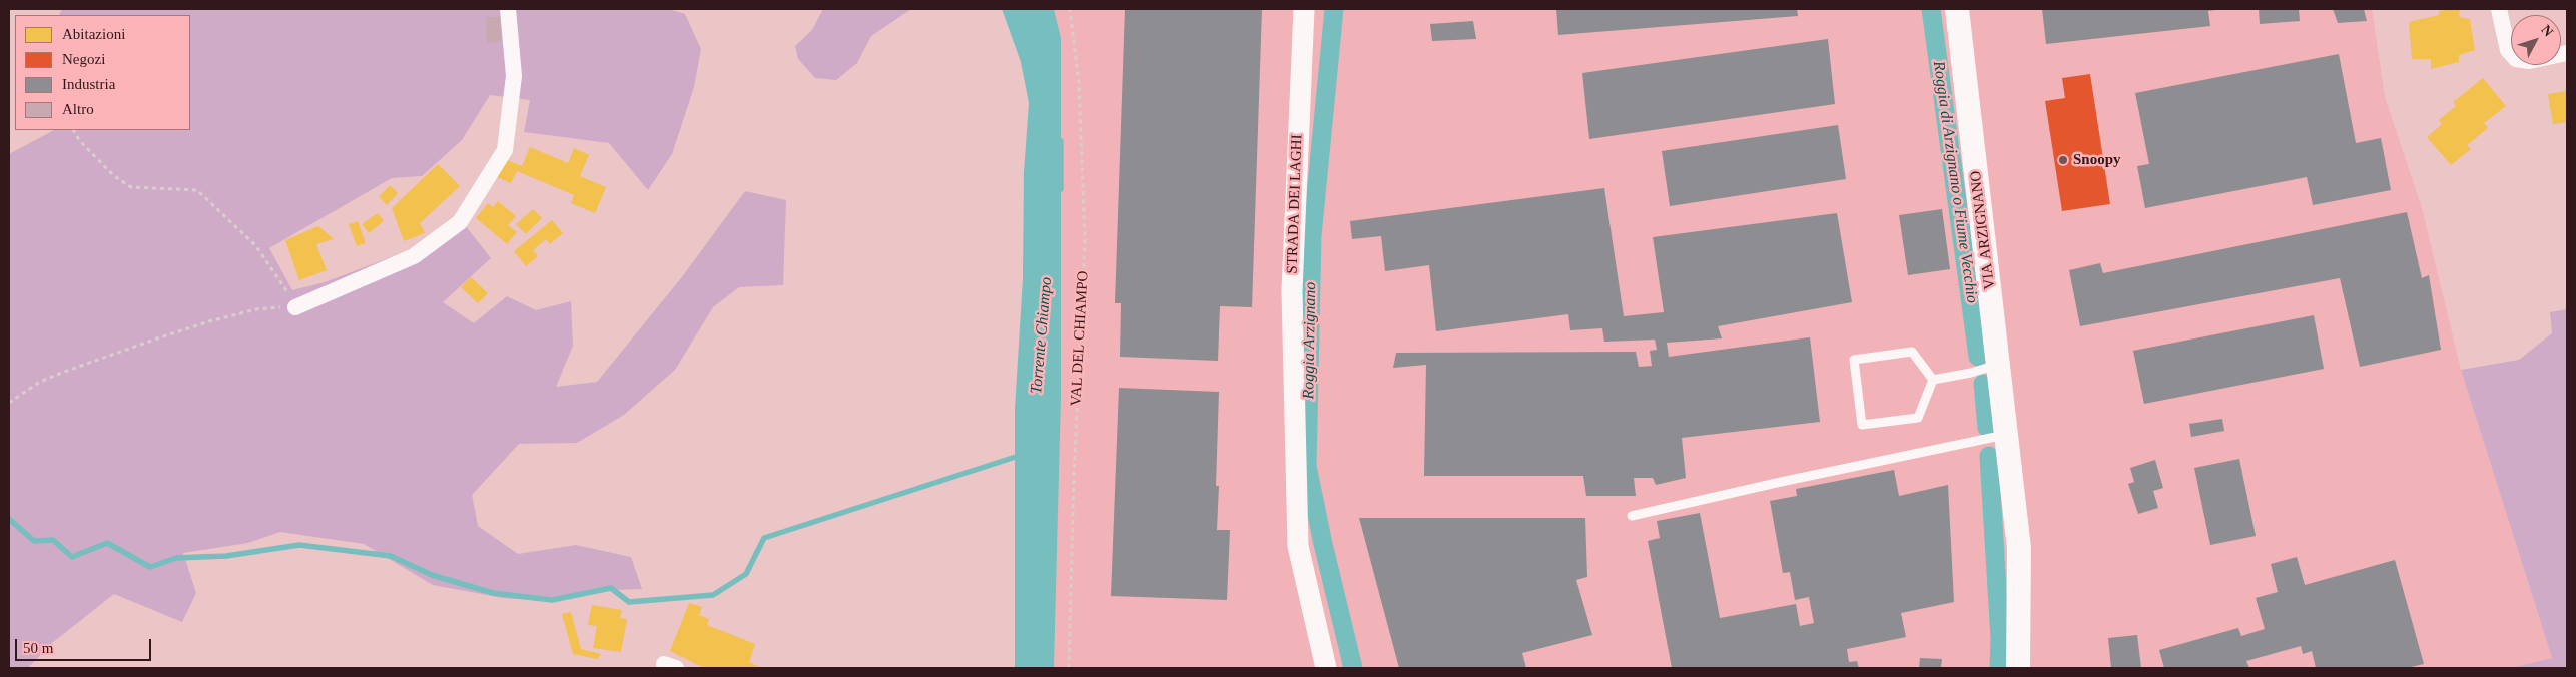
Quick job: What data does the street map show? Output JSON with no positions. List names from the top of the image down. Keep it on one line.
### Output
{"streets":{"main road":["VIA ARZIGNANO"],"street":["STRADA DEI LAGHI"],"path":["VAL DEL CHIAMPO"]},"water":["Roggia di Arzignano o Fiume Vecchio","Torrente Chiampo","Roggia Arzignano"],"places":["Snoopy"],"legend":["Abitazioni","Negozi","Industria","Altro"],"scale_bar":"50 m","north":"top right"}
